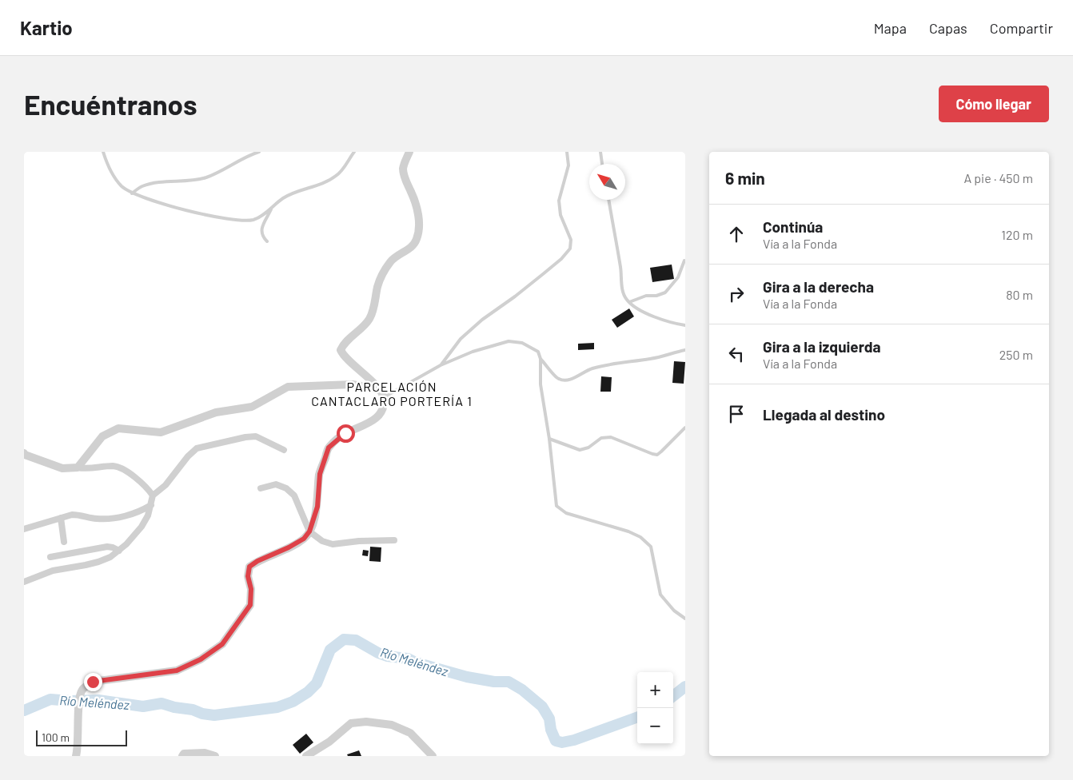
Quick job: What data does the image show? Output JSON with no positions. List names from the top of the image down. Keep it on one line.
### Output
{"districts":["PARCELACIÓN CANTACLARO PORTERÍA 1"],"water":["Río Meléndez"],"scale_bar":"100 m","north":"top left","page":{"header":"Kartio","nav":["Mapa","Capas","Compartir"],"buttons":"Cómo llegar","title":"Encuéntranos","heading":["6 min","A pie · 450 m"],"list":[["Continúa","Vía a la Fonda","120 m"],["Gira a la derecha","Vía a la Fonda","80 m"],["Gira a la izquierda","Vía a la Fonda","250 m"],"Llegada al destino"],"map_buttons":["+","−"],"scale":"100 m"}}
